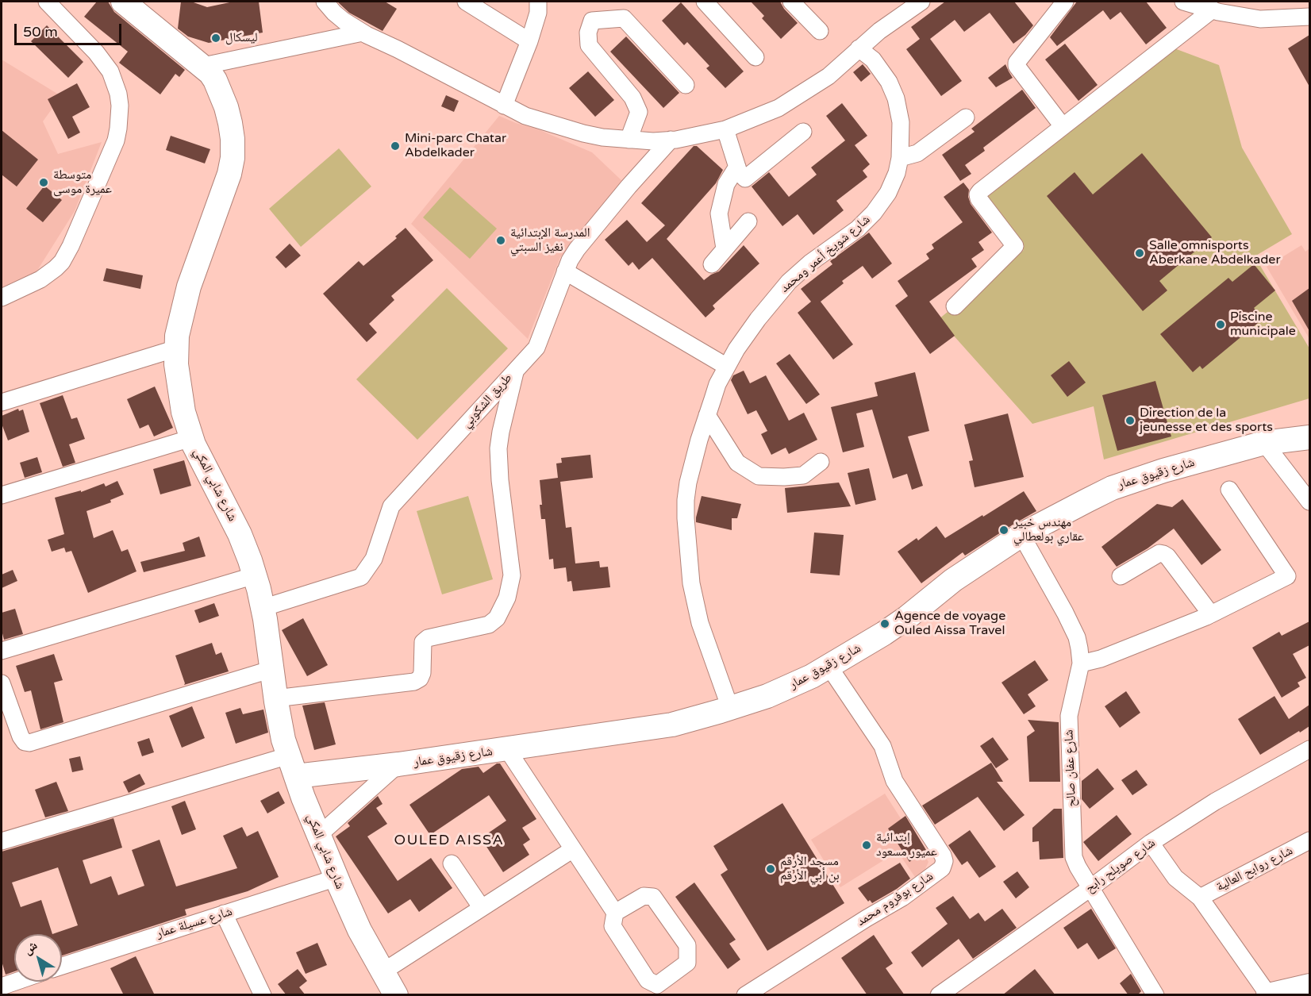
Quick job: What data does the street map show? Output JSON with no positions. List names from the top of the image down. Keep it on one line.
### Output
{"streets":{"main road":["شارع زقيوق عمار","شارع شابي المكي"],"street":["شارع شويخ أعمر ومحمد","طريق الشكوبي","شارع عفان صالح","شارع صويلح رابح","شارع روابح العالية","شارع بوفروم محمد","شارع عسيلة عمار"]},"crossings":[["شارع شويخ أعمر ومحمد","شارع زقيوق عمار"],["طريق الشكوبي","شارع شابي المكي"],["شارع زقيوق عمار","شارع شابي المكي"],["شارع زقيوق عمار","شارع عفان صالح"],["شارع زقيوق عمار","شارع بوفروم محمد"],["شارع شابي المكي","شارع عسيلة عمار"],["شارع عفان صالح","شارع صويلح رابح"]],"districts":["OULED AISSA"],"places":["ليسكال","Mini-parc Chatar Abdelkader","متوسطة عميرة موسى","المدرسة الإبتدائية نغيز السبتي","Salle omnisports Aberkane Abdelkader","Piscine municipale","Direction de la jeunesse et des sports","مهندس خبير عقاري بولعطالي","Agence de voyage Ouled Aissa Travel","إبتدائية عميور مسعود","مسجد الأرقم بن أبي الأرقم"],"scale_bar":"50 m","north":"top left"}
